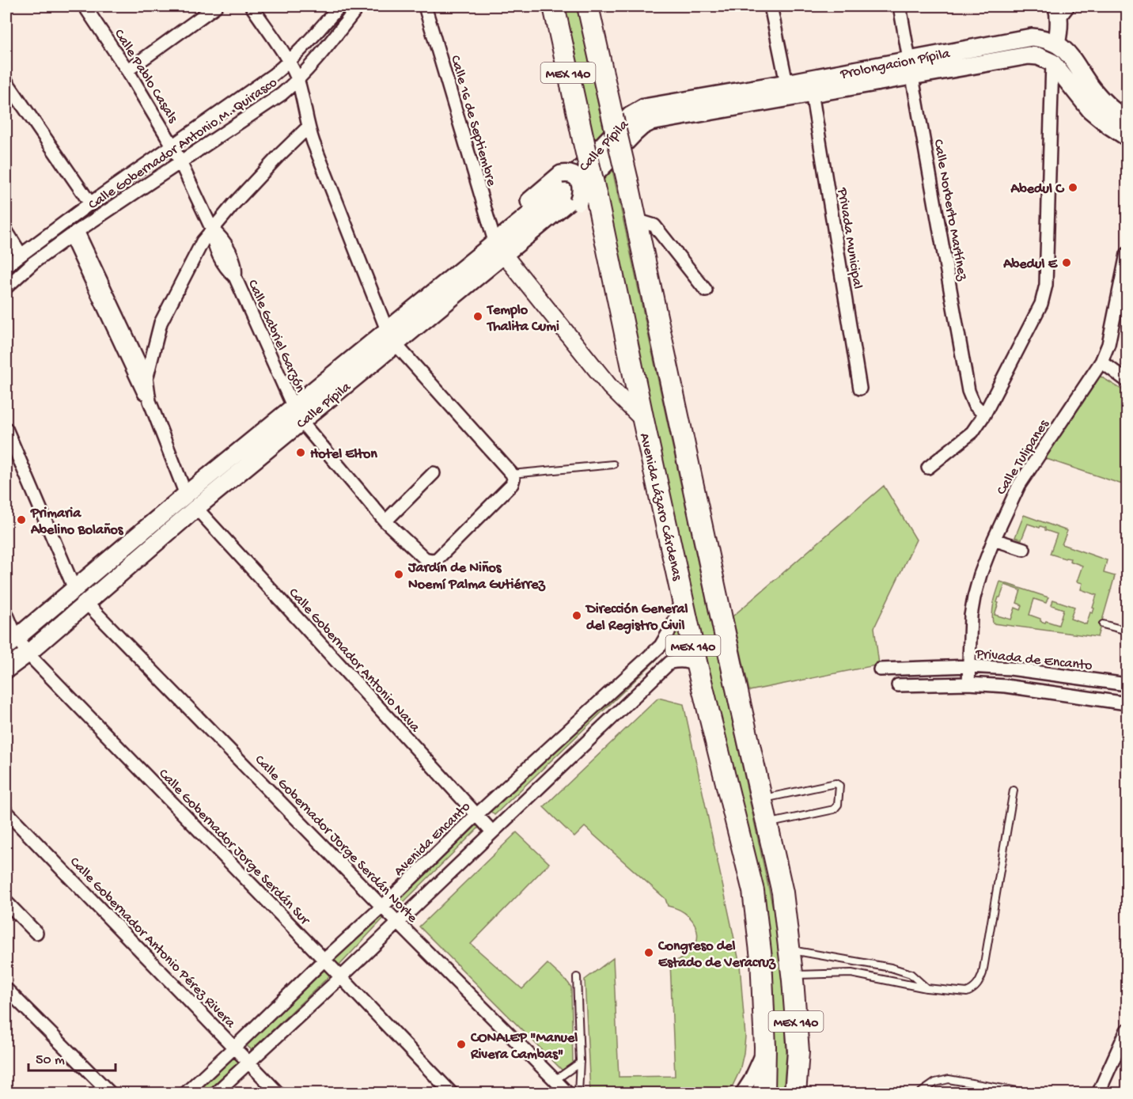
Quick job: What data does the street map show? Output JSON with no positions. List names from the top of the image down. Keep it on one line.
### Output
{"streets":{"highway":["MEX 140","Avenida Lázaro Cárdenas"],"main road":["Prolongacion Pípila","Calle Pípila"],"street":["Calle Pablo Casals","Calle 16 de Septiembre","Calle Gobernador Antonio M. Quirasco","Calle Norberto Martínez","Privada Municipal","Calle Gabriel Garzón","Calle Tulipanes","Privada de Encanto","Calle Gobernador Antonio Nava","Calle Gobernador Jorge Serdán Norte","Avenida Encanto","Calle Gobernador Jorge Serdán Sur","Calle Gobernador Antonio Pérez Rivera"]},"crossings":[["Prolongacion Pípila","MEX 140"],["Prolongacion Pípila","Calle Pípila"],["Prolongacion Pípila","Calle Norberto Martínez"],["Prolongacion Pípila","Privada Municipal"],["MEX 140","Calle Pípila"],["Calle Pablo Casals","Calle Gobernador Antonio M. Quirasco"],["Calle Pablo Casals","Calle Gabriel Garzón"],["Calle 16 de Septiembre","Calle Pípila"],["Calle Gobernador Antonio M. Quirasco","Calle Gabriel Garzón"],["Calle Pípila","Calle Gabriel Garzón"],["Calle Pípila","Calle Gobernador Antonio Nava"],["Calle Pípila","Calle Gobernador Jorge Serdán Norte"],["Calle Pípila","Calle Gobernador Jorge Serdán Sur"],["Calle Tulipanes","Privada de Encanto"],["Avenida Lázaro Cárdenas","Avenida Encanto"],["Calle Gobernador Antonio Nava","Avenida Encanto"],["Calle Gobernador Jorge Serdán Norte","Avenida Encanto"],["Avenida Encanto","Calle Gobernador Jorge Serdán Sur"],["Avenida Encanto","Calle Gobernador Antonio Pérez Rivera"]],"places":["Abedul C","Abedul E","Templo Thalita Cumi","Hotel Elton","Primaria Abelino Bolaños","Jardín de Niños Noemí Palma Gutiérrez","Dirección General del Registro Civil","Congreso del Estado de Veracruz","CONALEP \"Manuel Rivera Cambas\""],"scale_bar":"50 m"}
